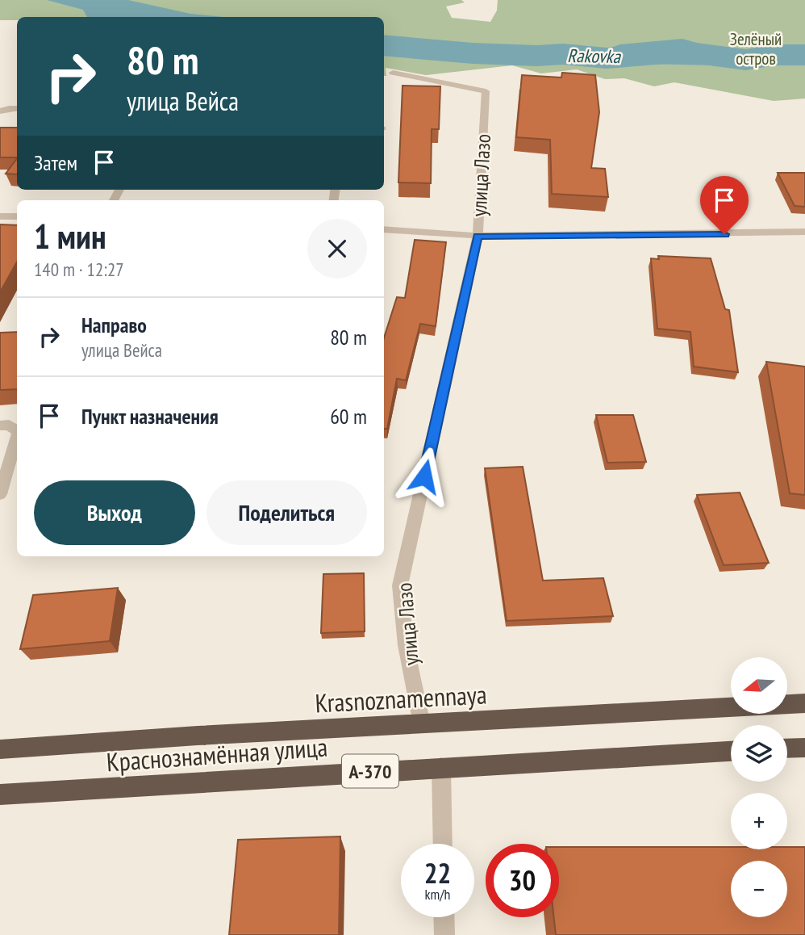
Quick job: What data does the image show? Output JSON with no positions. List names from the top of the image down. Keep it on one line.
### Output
{"streets":{"highway":["Krasnoznamennaya","Краснознамённая улица","А-370"],"street":["улица Лазо"]},"crossings":[["улица Лазо","Krasnoznamennaya"]],"water":["Rakovka"],"parks":["Зелёный остров"],"north":"left","page":{"turn":["80 m","улица Вейса"],"then":"Затем","heading":["1 мин","140 m · 12:27"],"list":[{"name":"Направо","note":"улица Вейса","value":"80 m"},{"name":"Пункт назначения","value":"60 m"}],"buttons":["Выход","Поделиться"],"map_buttons":["+","−"],"speed":"22 km/h","limit":"30"}}
